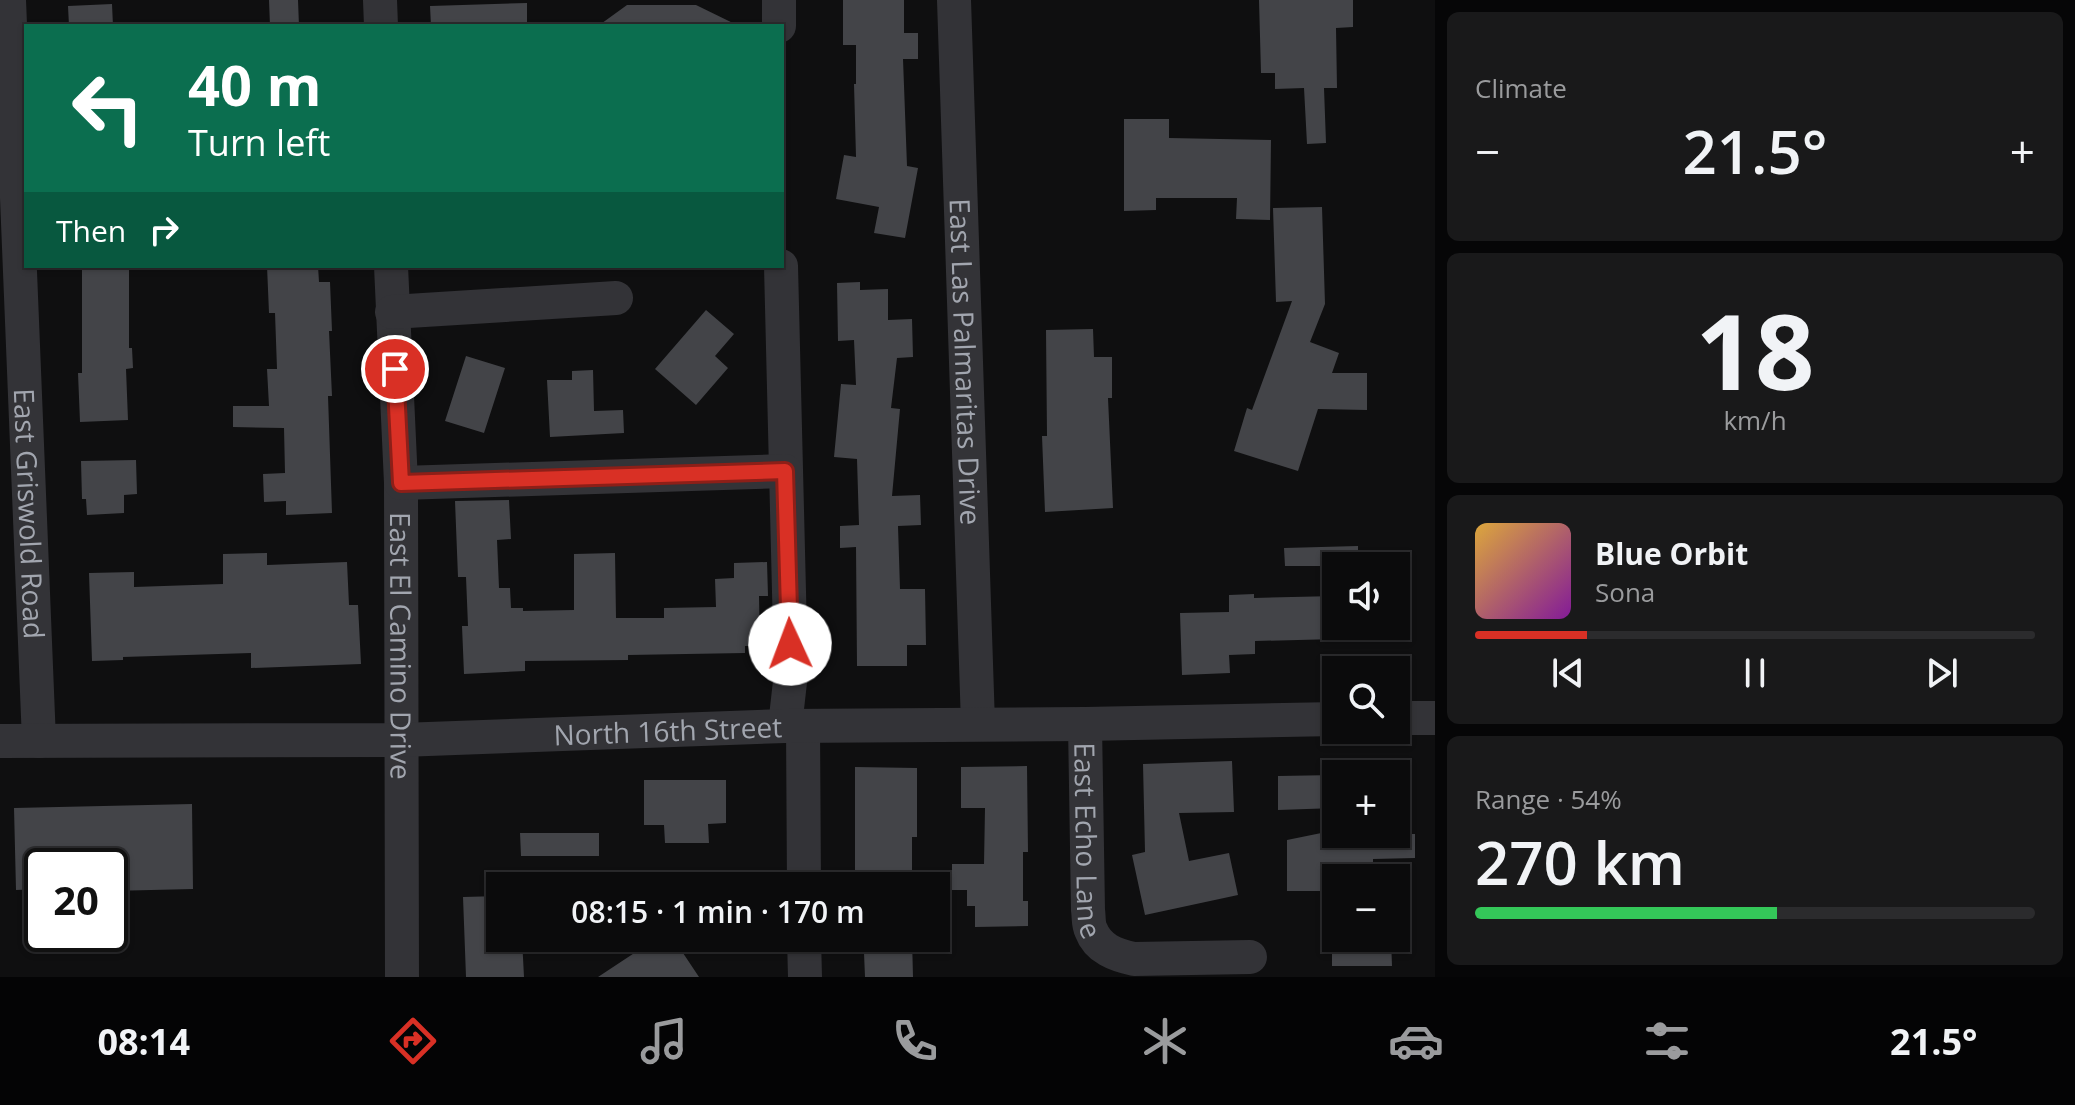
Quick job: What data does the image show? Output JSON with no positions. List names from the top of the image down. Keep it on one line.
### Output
{"streets":{"street":["East Las Palmaritas Drive","East Griswold Road","East El Camino Drive","North 16th Street","East Echo Lane"]},"crossings":[["East Las Palmaritas Drive","North 16th Street"],["East Griswold Road","North 16th Street"],["East El Camino Drive","North 16th Street"],["North 16th Street","East Echo Lane"]],"page":{"tile":["Climate",["18","km/h"],["Range · 54%","270 km"]],"turn":["40 m","Turn left"],"heat":["−","21.5°","+"],"then":"Then","song":["Blue Orbit","Sona"],"map_buttons":["+","−"],"limit":"20","trip":"08:15 · 1 min · 170 m","tabs":["08:14","21.5°"]}}
